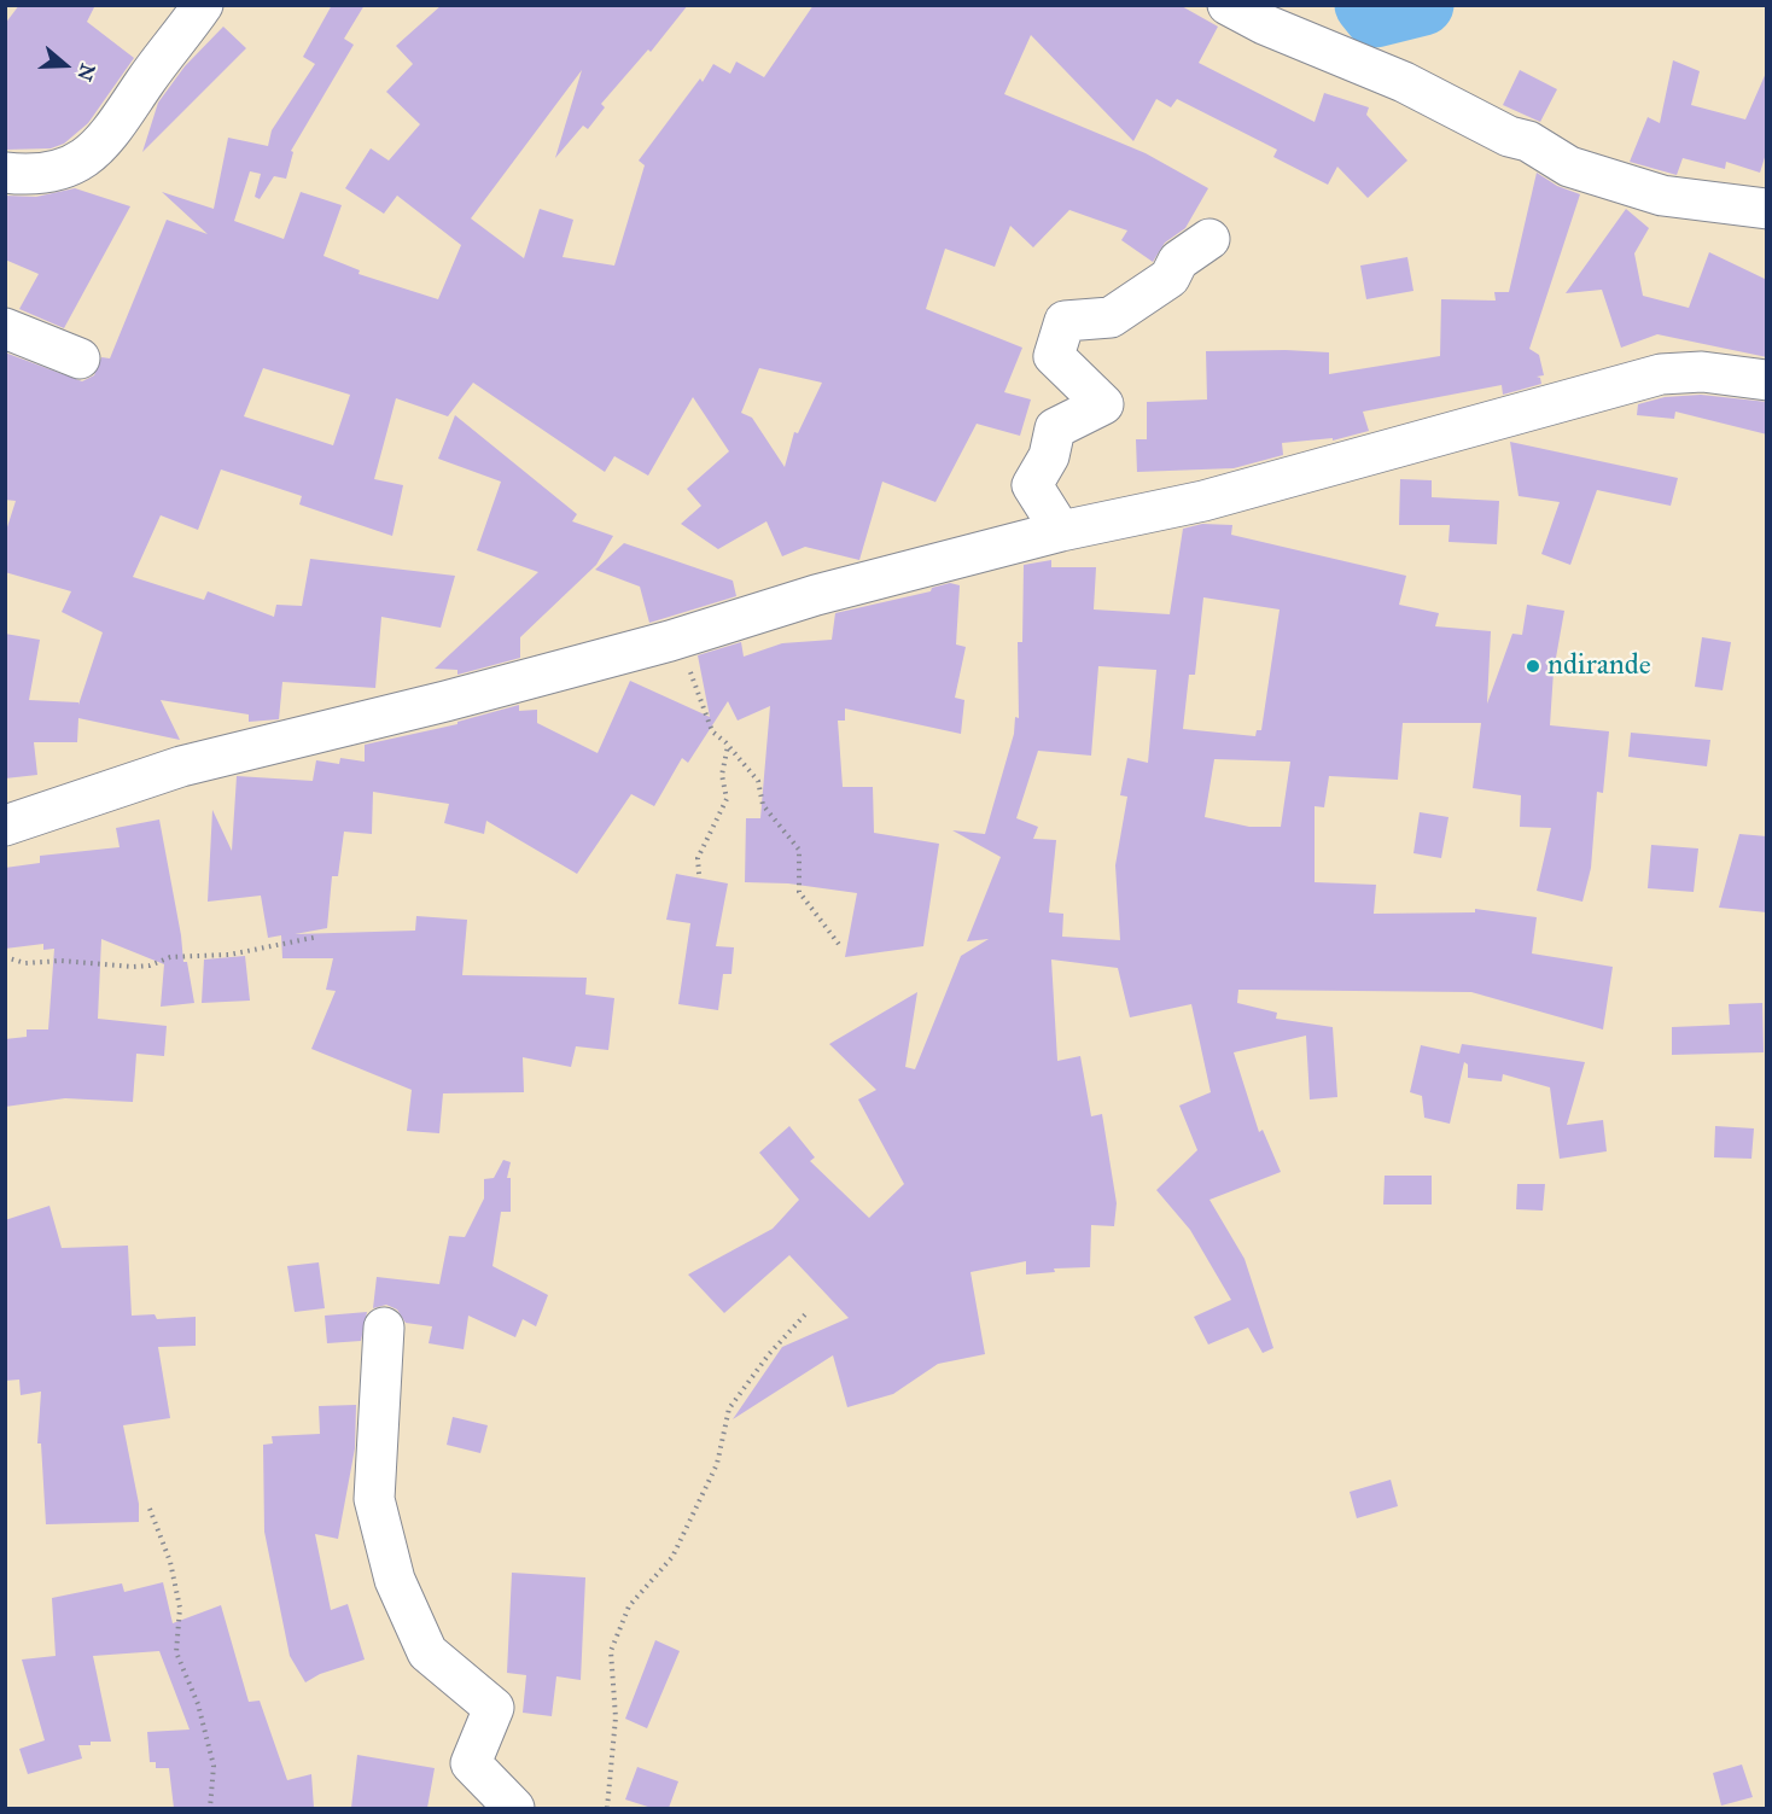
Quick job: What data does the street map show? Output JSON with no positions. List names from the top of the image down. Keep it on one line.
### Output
{"places":["ndirande"],"north":"right"}
